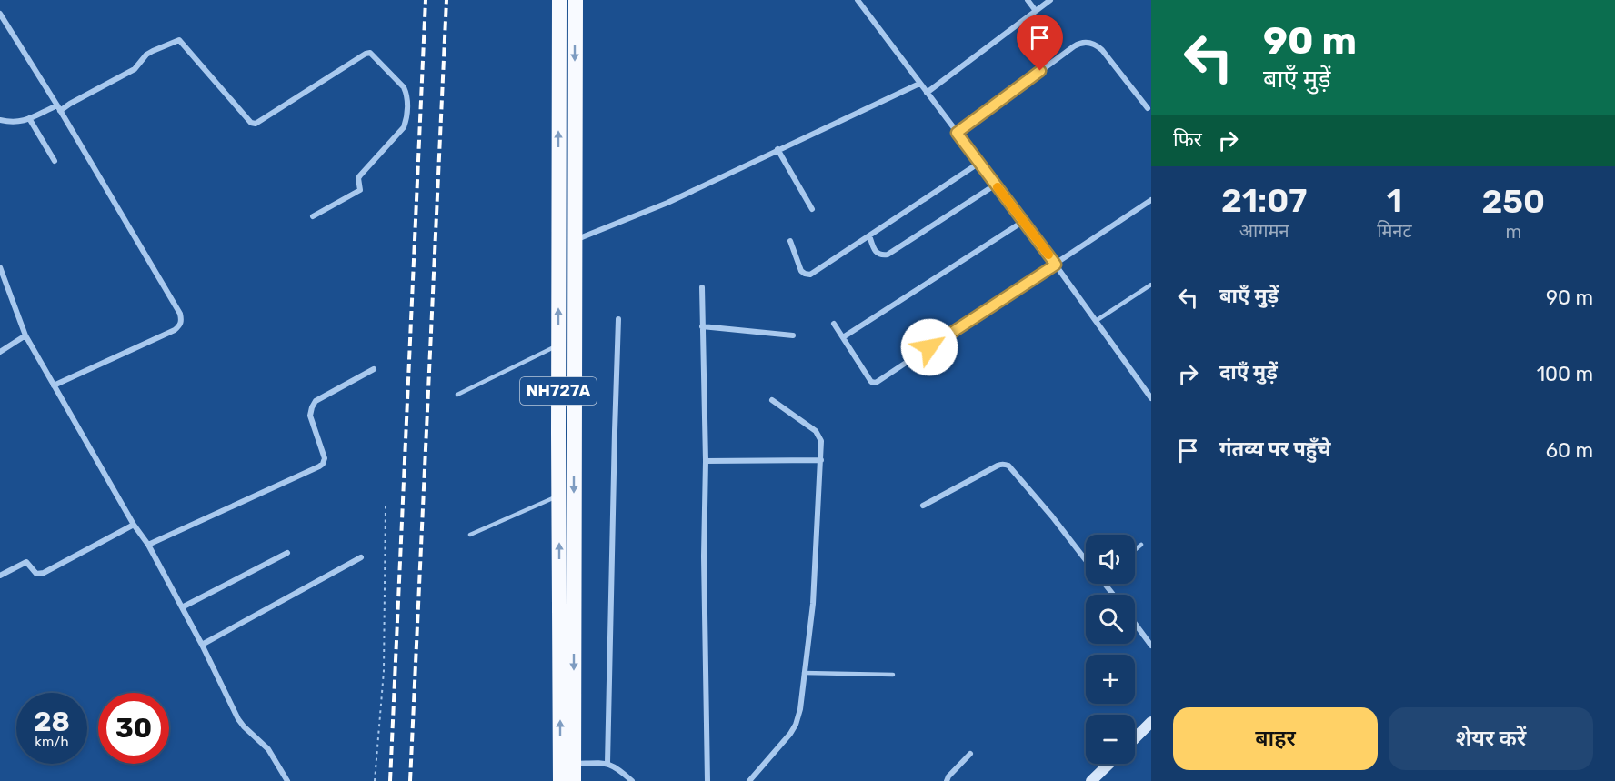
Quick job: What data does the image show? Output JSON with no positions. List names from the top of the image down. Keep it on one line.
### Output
{"streets":{"highway":["NH727A"]},"page":{"turn":["90 m","बाएँ मुड़ें"],"then":"फिर","eta":["21:07","आगमन","1","मिनट","250","m"],"list":[{"name":"बाएँ मुड़ें","value":"90 m"},{"name":"दाएँ मुड़ें","value":"100 m"},{"name":"गंतव्य पर पहुँचे","value":"60 m"}],"map_buttons":["+","−"],"speed":"28 km/h","limit":"30","buttons":["बाहर","शेयर करें"]}}
